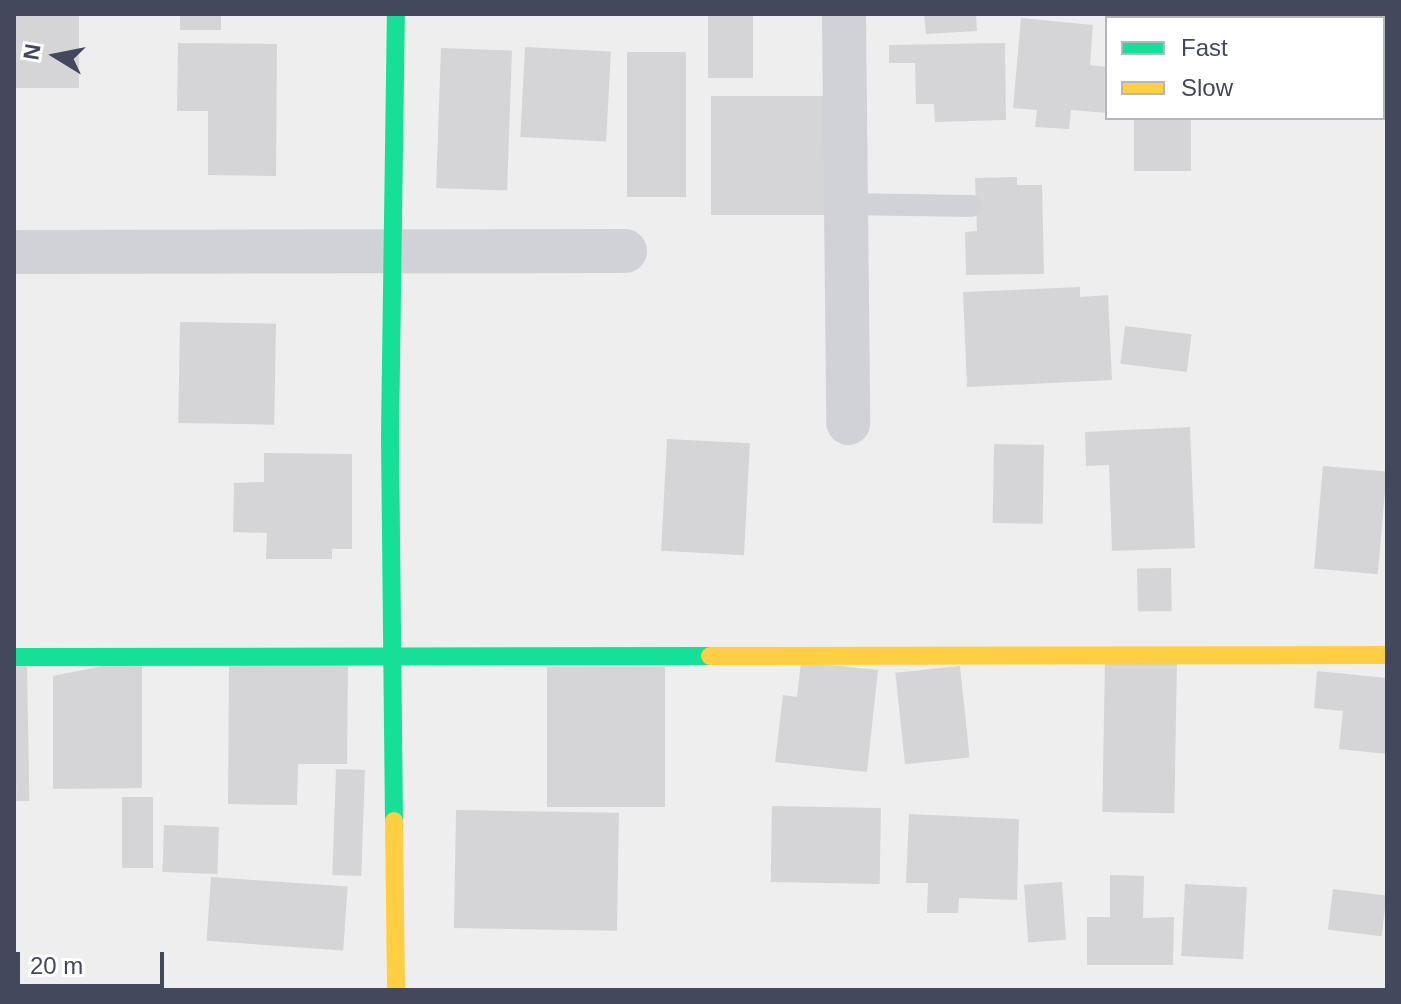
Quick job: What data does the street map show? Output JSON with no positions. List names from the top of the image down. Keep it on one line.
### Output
{"legend":["Fast","Slow"],"scale_bar":"20 m","north":"left"}
